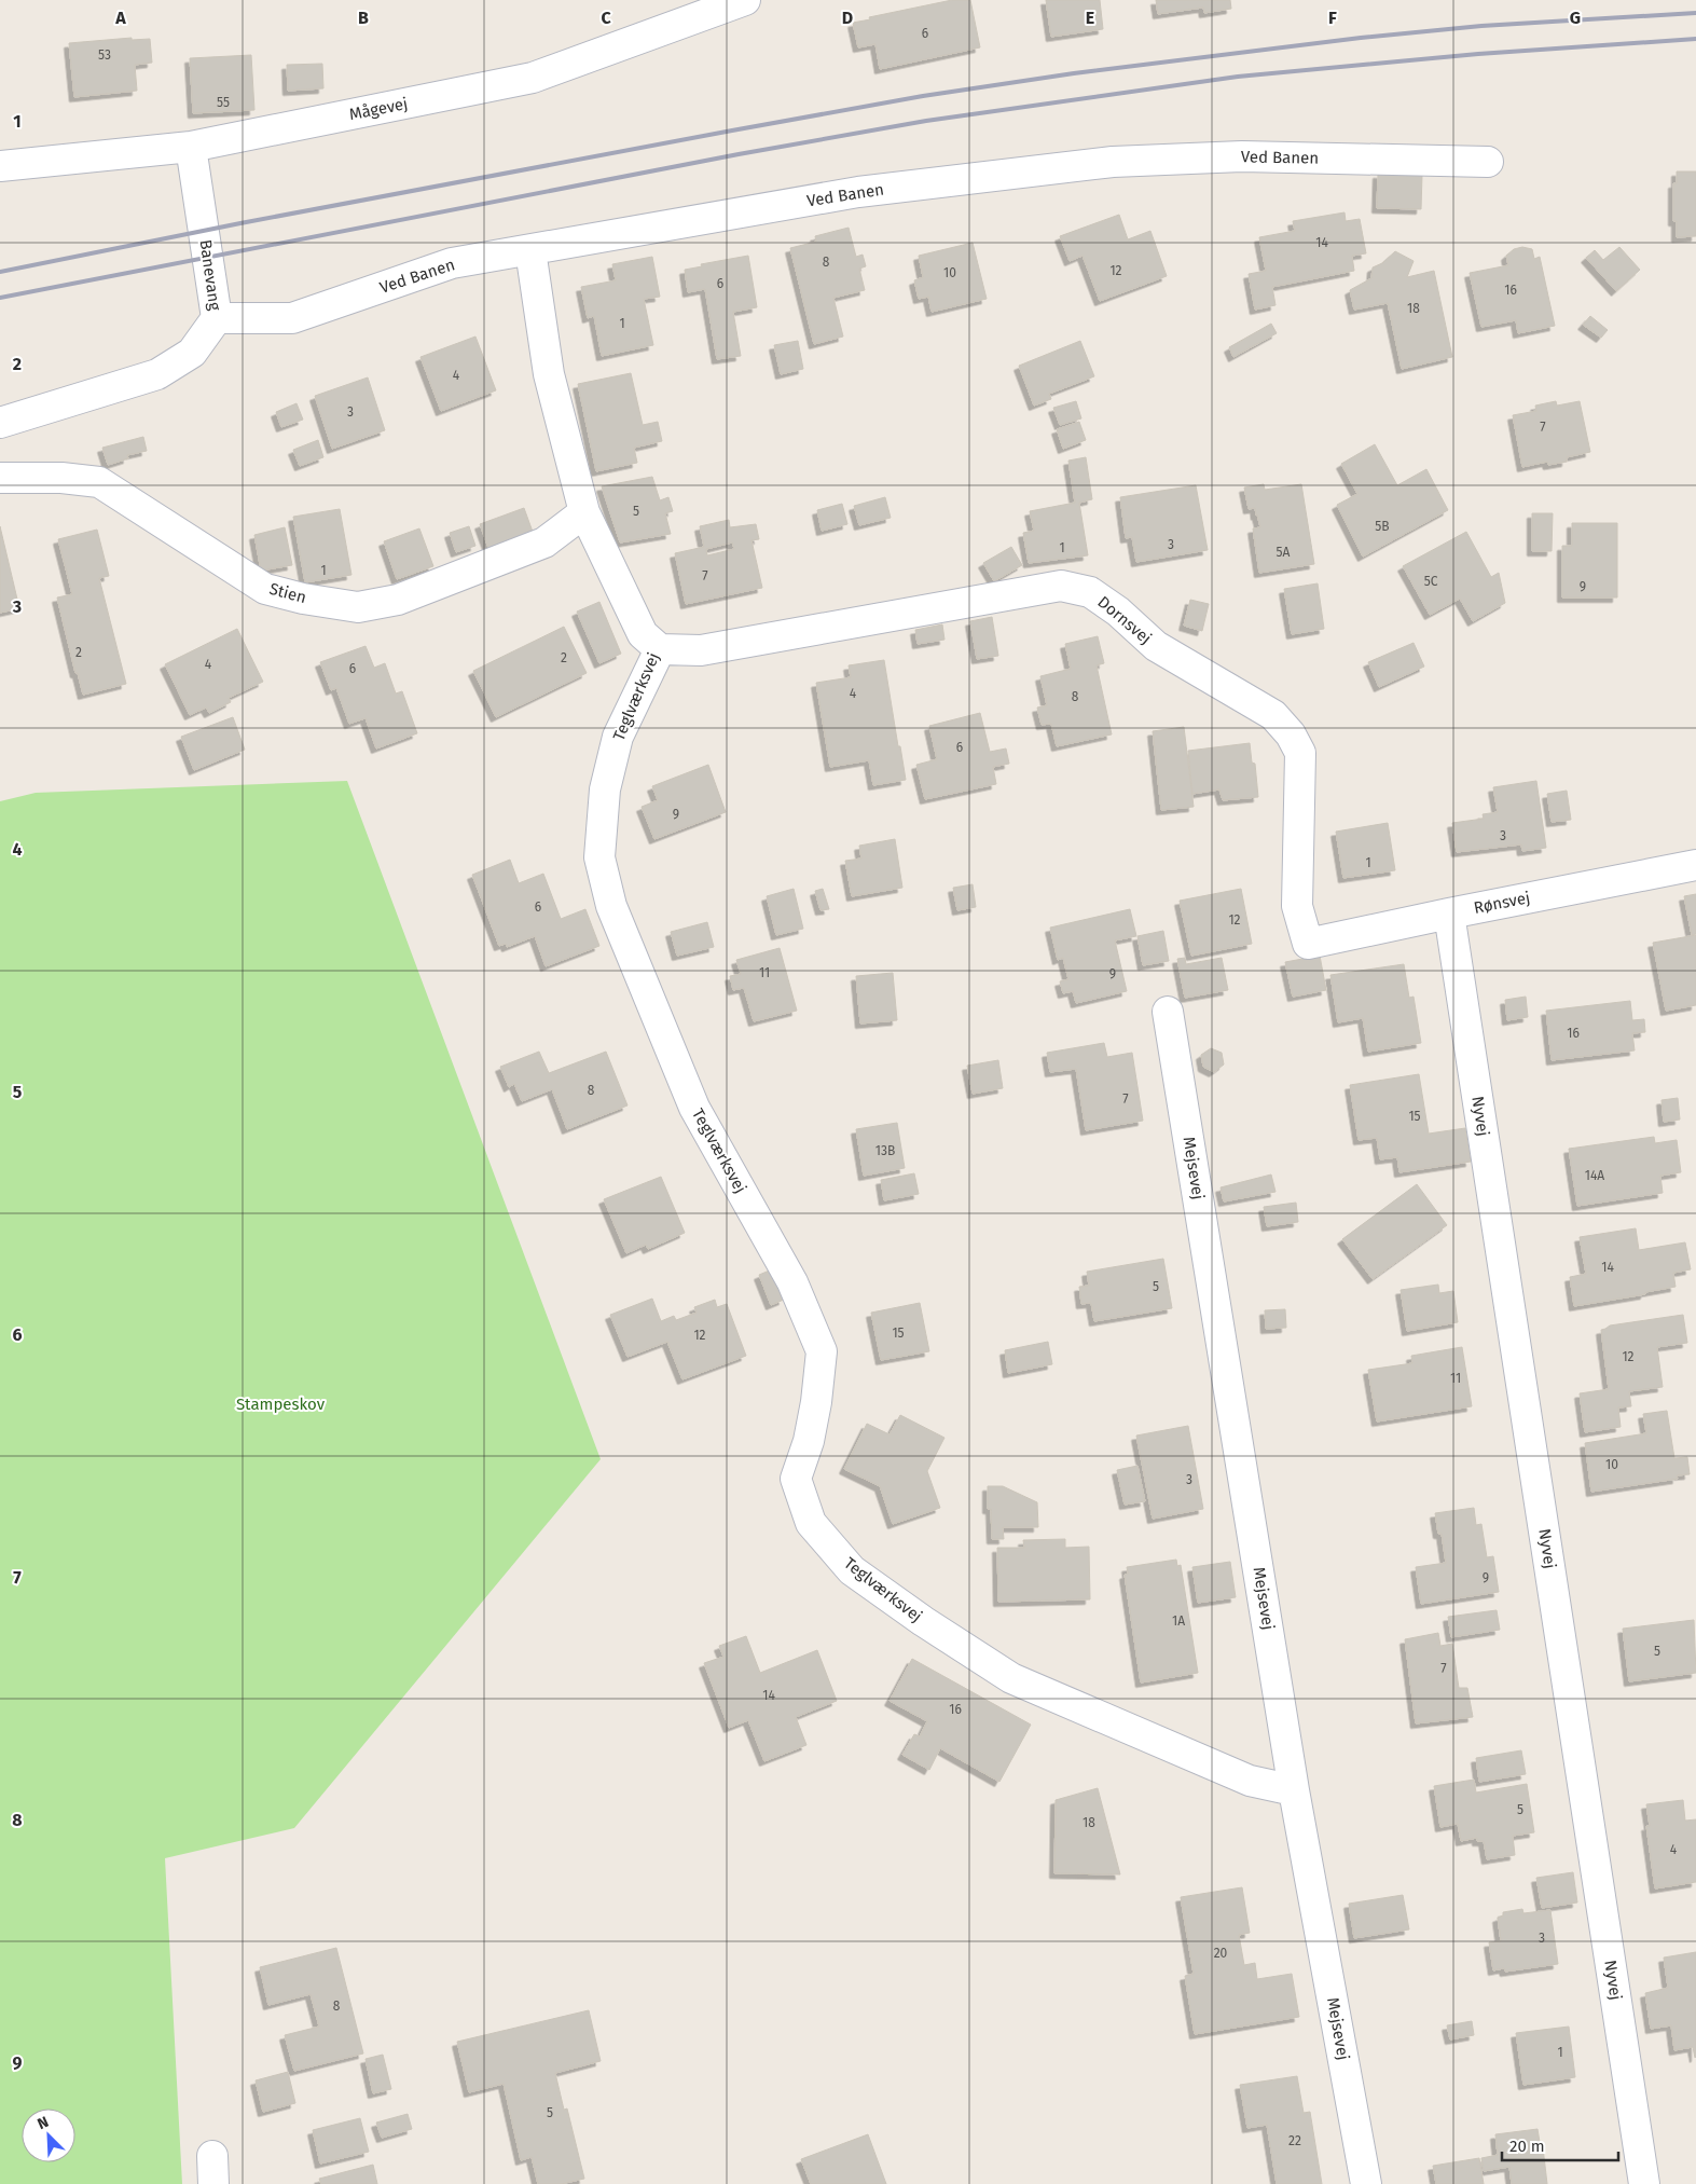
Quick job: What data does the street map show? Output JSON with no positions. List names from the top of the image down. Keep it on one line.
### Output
{"streets":{"street":["Mågevej","Ved Banen","Banevang","Stien","Dornsvej","Teglværksvej","Rønsvej","Nyvej","Mejsevej"]},"crossings":[["Mågevej","Banevang"],["Ved Banen","Banevang"],["Ved Banen","Teglværksvej"],["Stien","Teglværksvej"],["Dornsvej","Teglværksvej"],["Dornsvej","Rønsvej"],["Teglværksvej","Mejsevej"],["Rønsvej","Nyvej"]],"parks":["Stampeskov"],"house_numbers":["6","53","55","14","8","12","10","6","16","18","1","4","3","7","5","5B","3","1","5A","1","7","5C","9","2","2","4","6","4","8","6","9","3","1","6","12","11","9","16","8","7","15","13B","14A","14","5","15","12","12","11","10","3","9","1A","5","7","14","16","5","18","4","3","20","8","1","5","22"],"scale_bar":"20 m","north":"top left","grid":{"columns":["A","B","C","D","E","F","G"],"rows":["1","2","3","4","5","6","7","8","9"]}}
